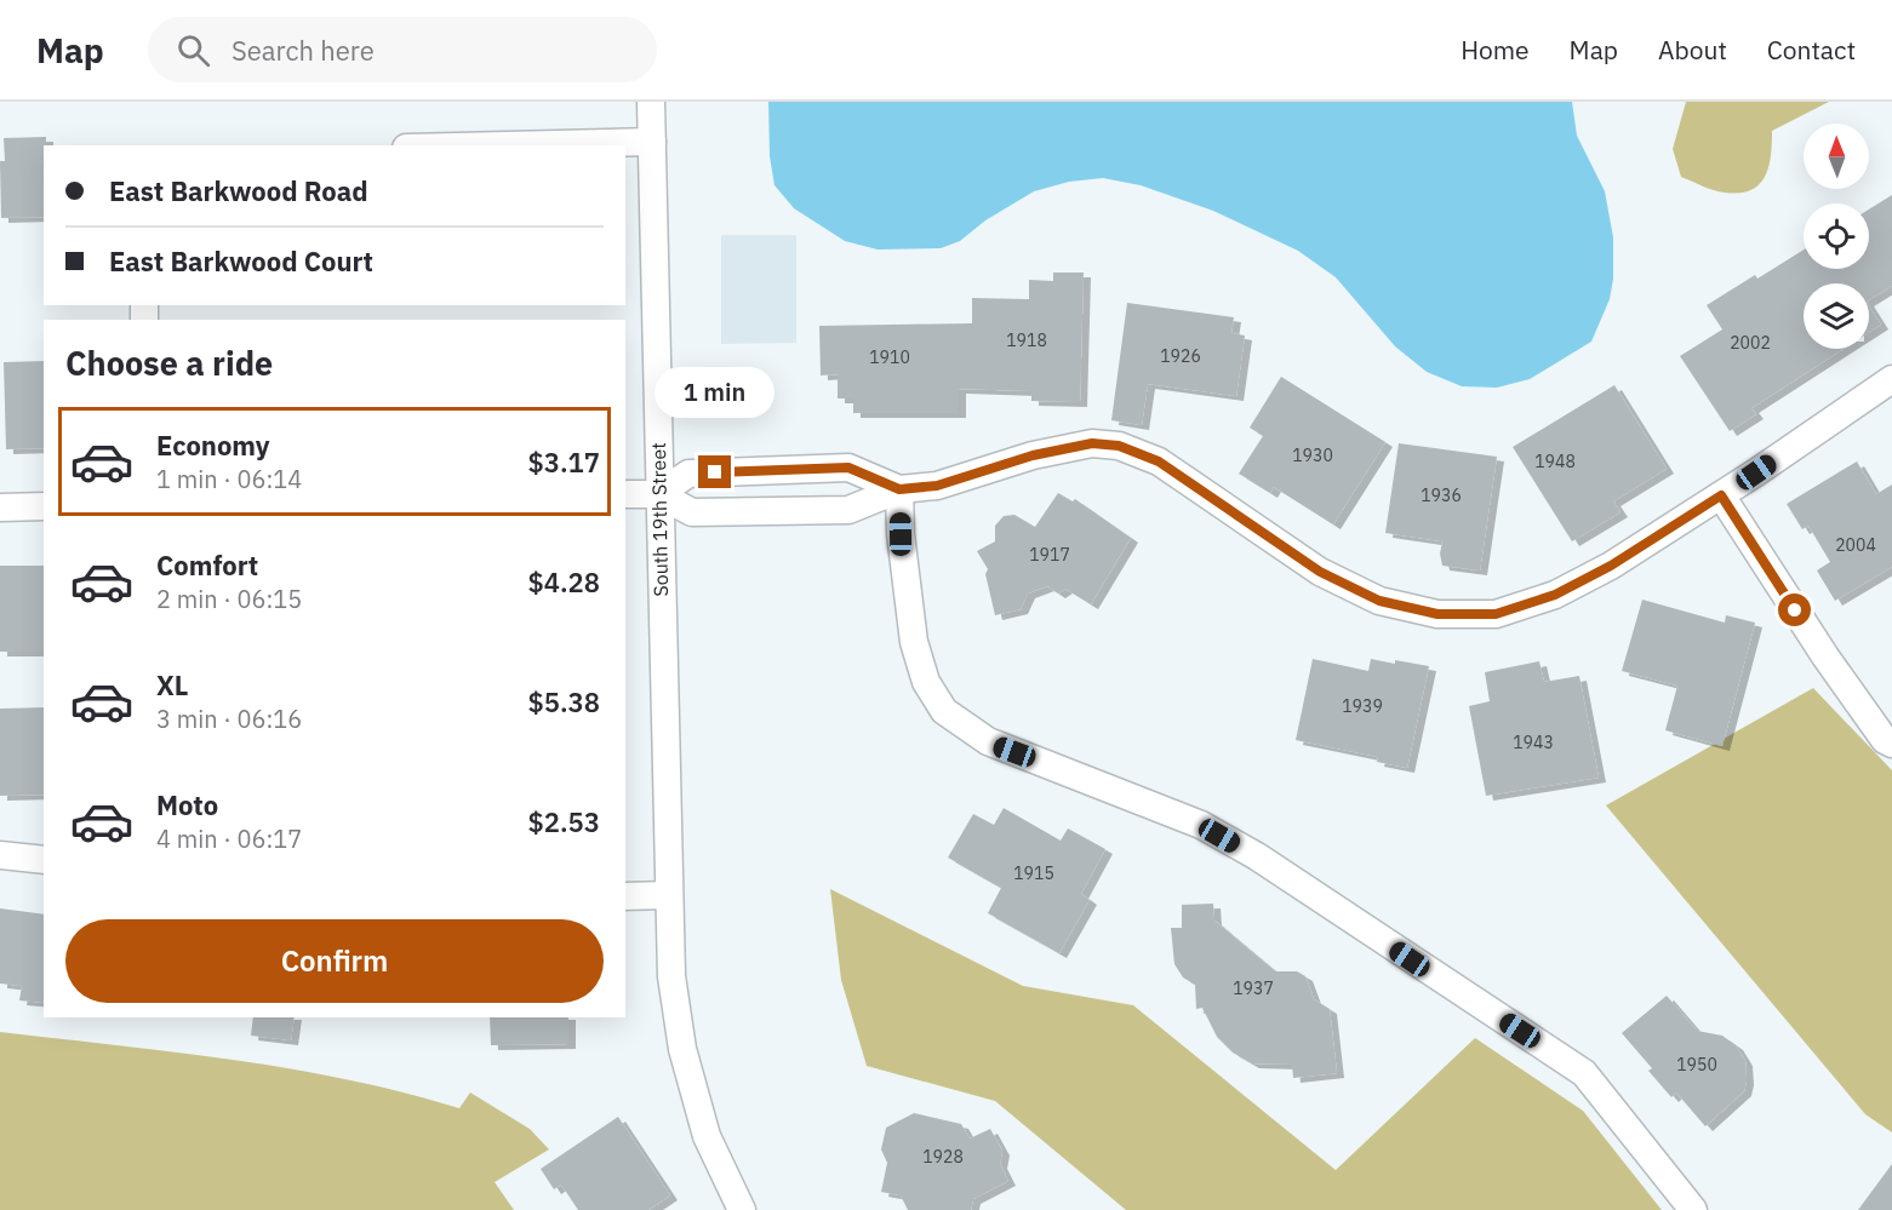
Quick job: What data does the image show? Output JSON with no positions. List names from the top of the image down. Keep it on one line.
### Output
{"streets":{"street":["South 19th Street"]},"house_numbers":["1918","2002","1926","1910","1930","1948","1936","2004","1917","1939","1943","1915","1937","1950","1928"],"north":"top","page":{"header":"Map","search":"Search here","nav":["Home","Map","About","Contact"],"banner":["East Barkwood Road","East Barkwood Court"],"heading":"Choose a ride","bubble":"1 min","list":[{"name":"Economy","note":"1 min · 06:14","value":"$3.17"},{"name":"Comfort","note":"2 min · 06:15","value":"$4.28"},{"name":"XL","note":"3 min · 06:16","value":"$5.38"},{"name":"Moto","note":"4 min · 06:17","value":"$2.53"}],"buttons":"Confirm"}}
